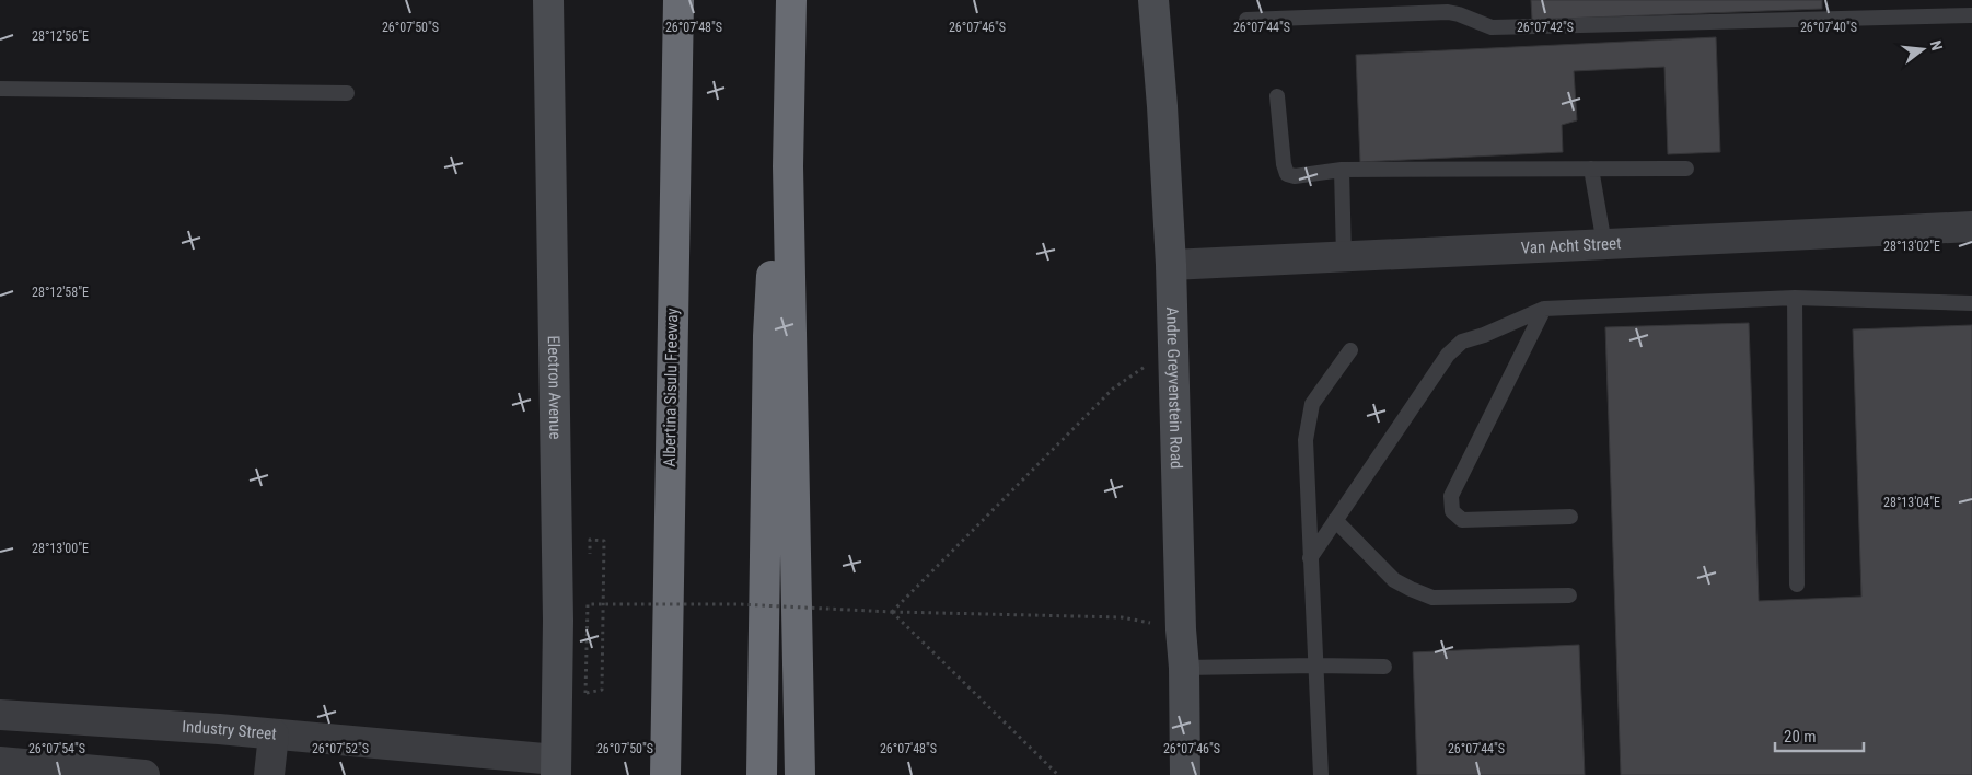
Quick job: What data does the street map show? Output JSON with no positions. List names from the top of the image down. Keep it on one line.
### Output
{"streets":{"highway":["Albertina Sisulu Freeway"],"main road":["Electron Avenue","Andre Greyvenstein Road"],"street":["Van Acht Street","Industry Street"]},"crossings":[["Van Acht Street","Andre Greyvenstein Road"],["Electron Avenue","Industry Street"]],"scale_bar":"20 m","north":"right","coordinates":["26°07'50\"S","26°07'48\"S","26°07'46\"S","26°07'44\"S","26°07'42\"S","26°07'40\"S","28°12'56\"E","28°13'02\"E","28°12'58\"E","28°13'04\"E","28°13'00\"E","26°07'54\"S","26°07'52\"S"]}
